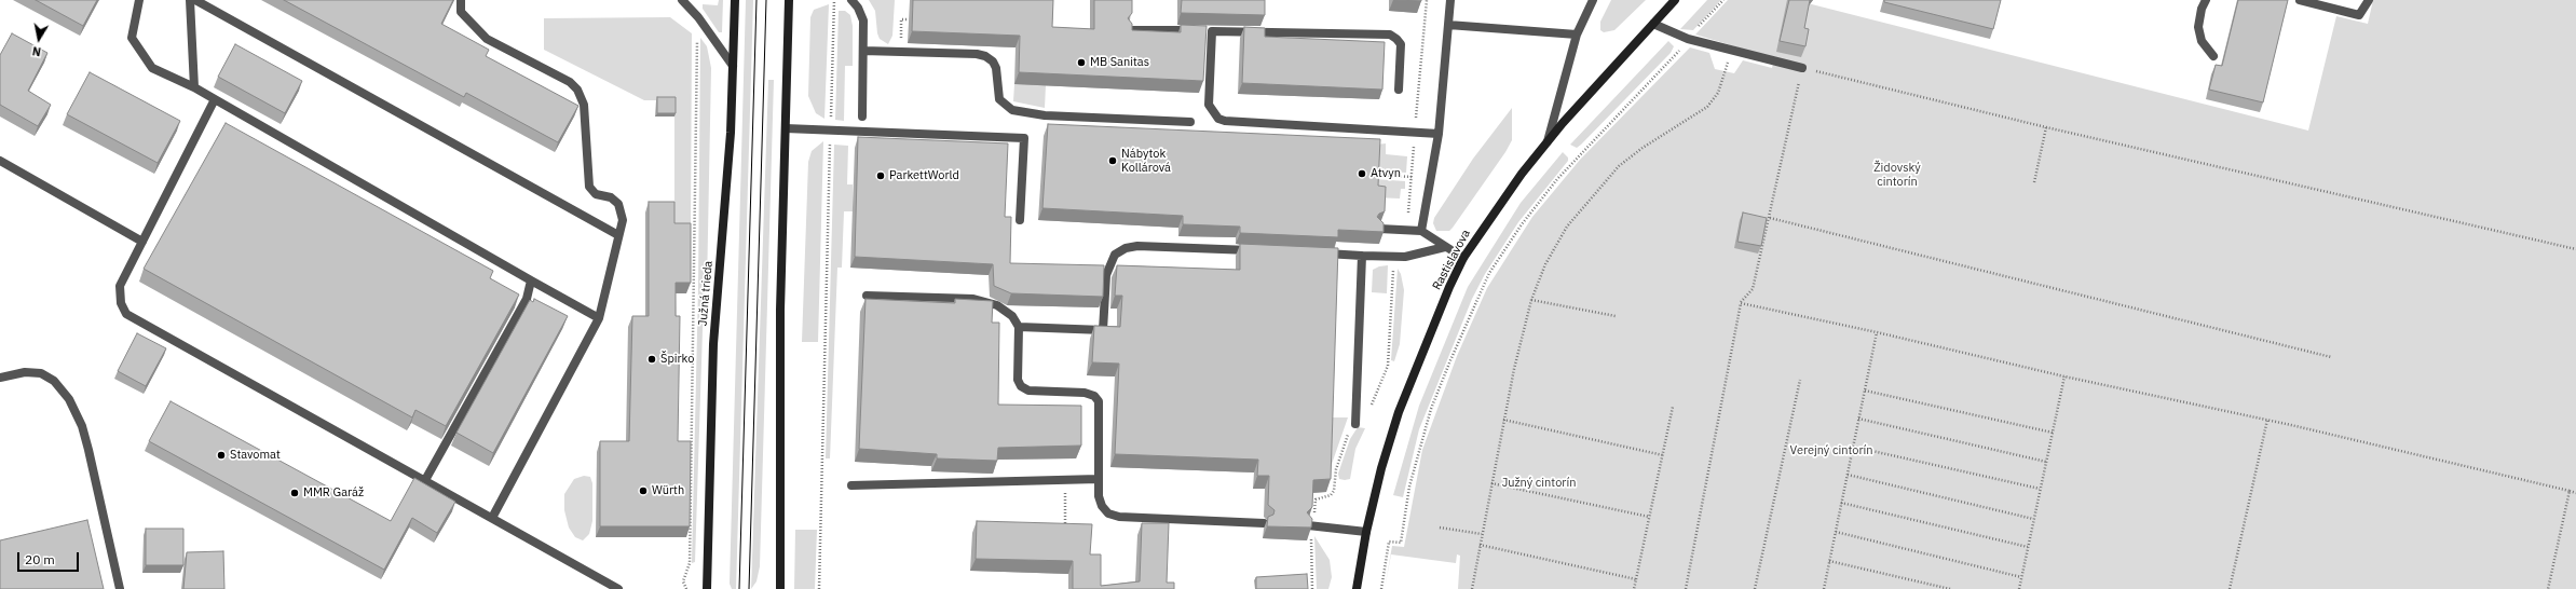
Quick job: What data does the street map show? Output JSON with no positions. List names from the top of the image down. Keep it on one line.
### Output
{"streets":{"street":["Rastislavova","Južná trieda"]},"parks":["Židovský cintorín","Verejný cintorín","Južný cintorín"],"places":["MB Sanitas","Nábytok Kollárová","Atvyn","ParkettWorld","Špirko","Stavomat","Würth","MMR Garáž"],"scale_bar":"20 m","north":"bottom"}
